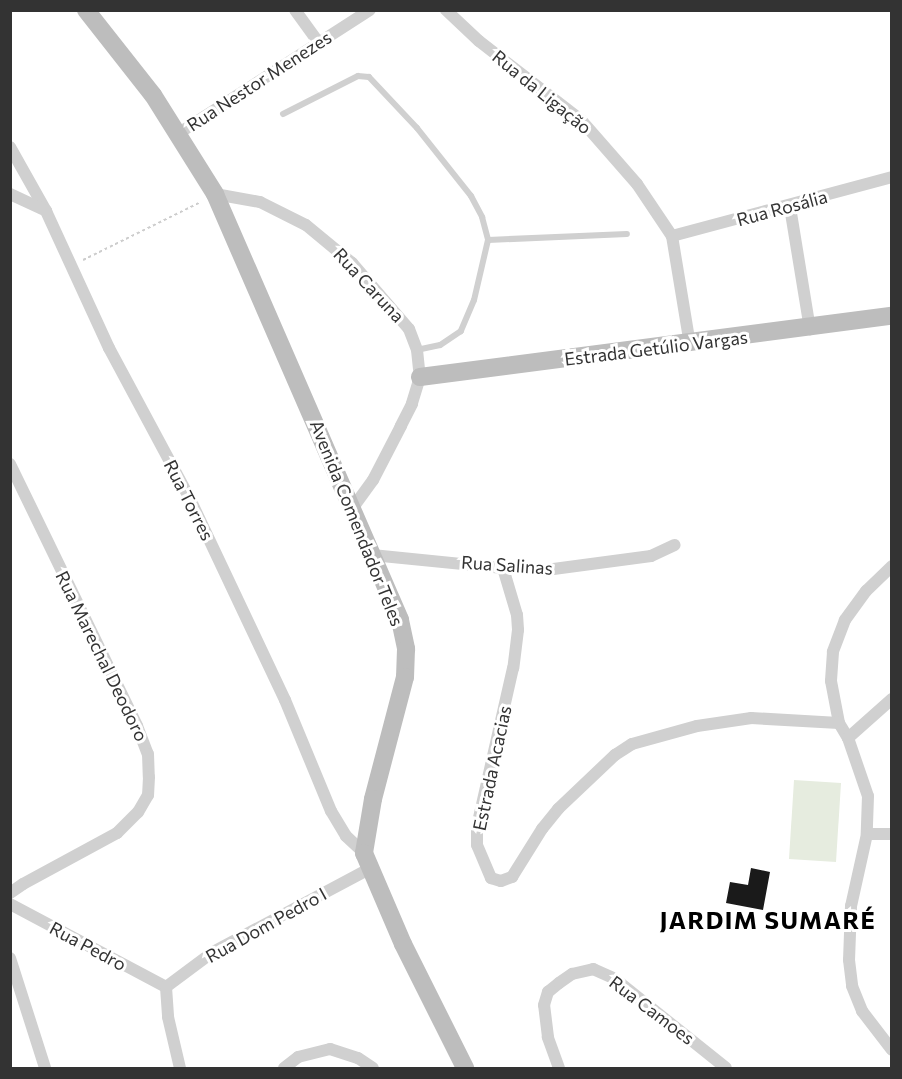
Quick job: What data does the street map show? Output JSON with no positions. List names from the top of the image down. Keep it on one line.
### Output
{"streets":{"main road":["Estrada Getúlio Vargas","Avenida Comendador Teles"],"street":["Rua Nestor Menezes","Rua da Ligação","Rua Rosália","Rua Caruna","Rua Torres","Rua Salinas","Rua Marechal Deodoro","Estrada Acacias","Rua Dom Pedro I","Rua Pedro","Rua Camoes"]},"crossings":[["Rua Nestor Menezes","Avenida Comendador Teles"],["Rua da Ligação","Rua Rosália"],["Rua da Ligação","Estrada Getúlio Vargas"],["Rua Caruna","Estrada Getúlio Vargas"],["Rua Caruna","Avenida Comendador Teles"],["Rua Torres","Avenida Comendador Teles"],["Rua Torres","Rua Dom Pedro I"],["Avenida Comendador Teles","Rua Salinas"],["Avenida Comendador Teles","Rua Dom Pedro I"],["Rua Salinas","Estrada Acacias"],["Rua Dom Pedro I","Rua Pedro"]],"districts":["JARDIM SUMARÉ"]}
